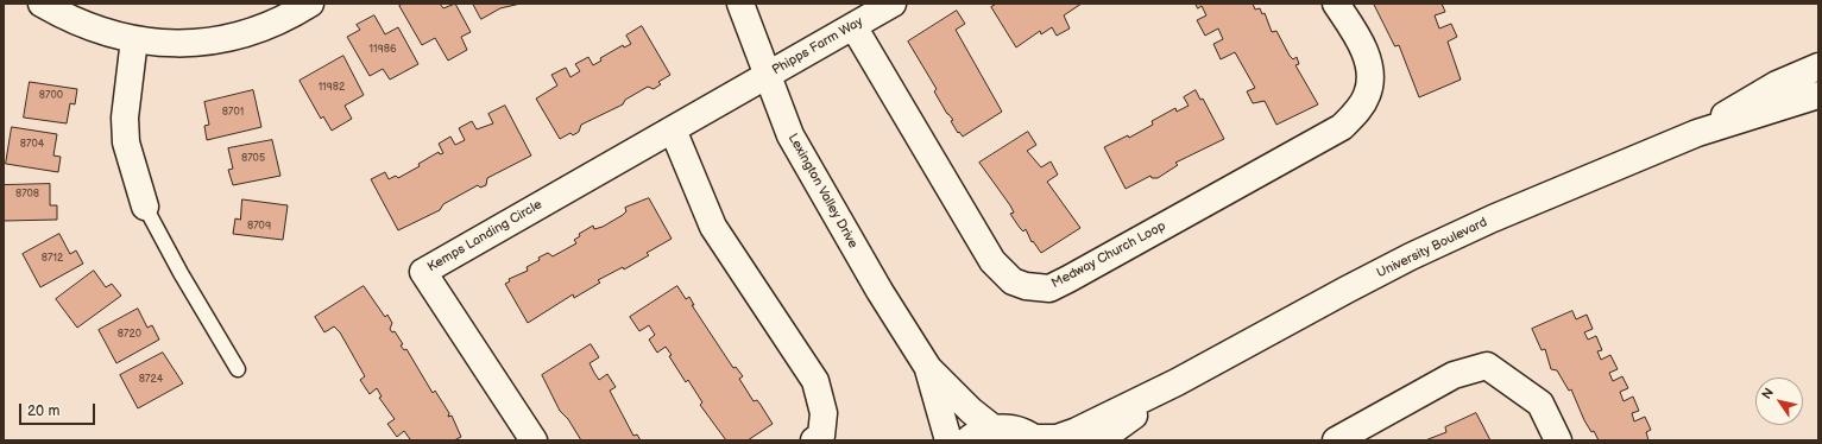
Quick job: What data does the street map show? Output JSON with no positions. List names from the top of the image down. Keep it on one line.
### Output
{"streets":{"street":["Phipps Farm Way","Lexington Valley Drive","Kemps Landing Circle","University Boulevard","Medway Church Loop"]},"crossings":[["Phipps Farm Way","Lexington Valley Drive"],["Phipps Farm Way","Kemps Landing Circle"],["Phipps Farm Way","Medway Church Loop"],["Lexington Valley Drive","Kemps Landing Circle"]],"house_numbers":["11986","11982","8700","8701","8704","8705","8708","8709","8712","8720","8724"],"scale_bar":"20 m","north":"top left"}
